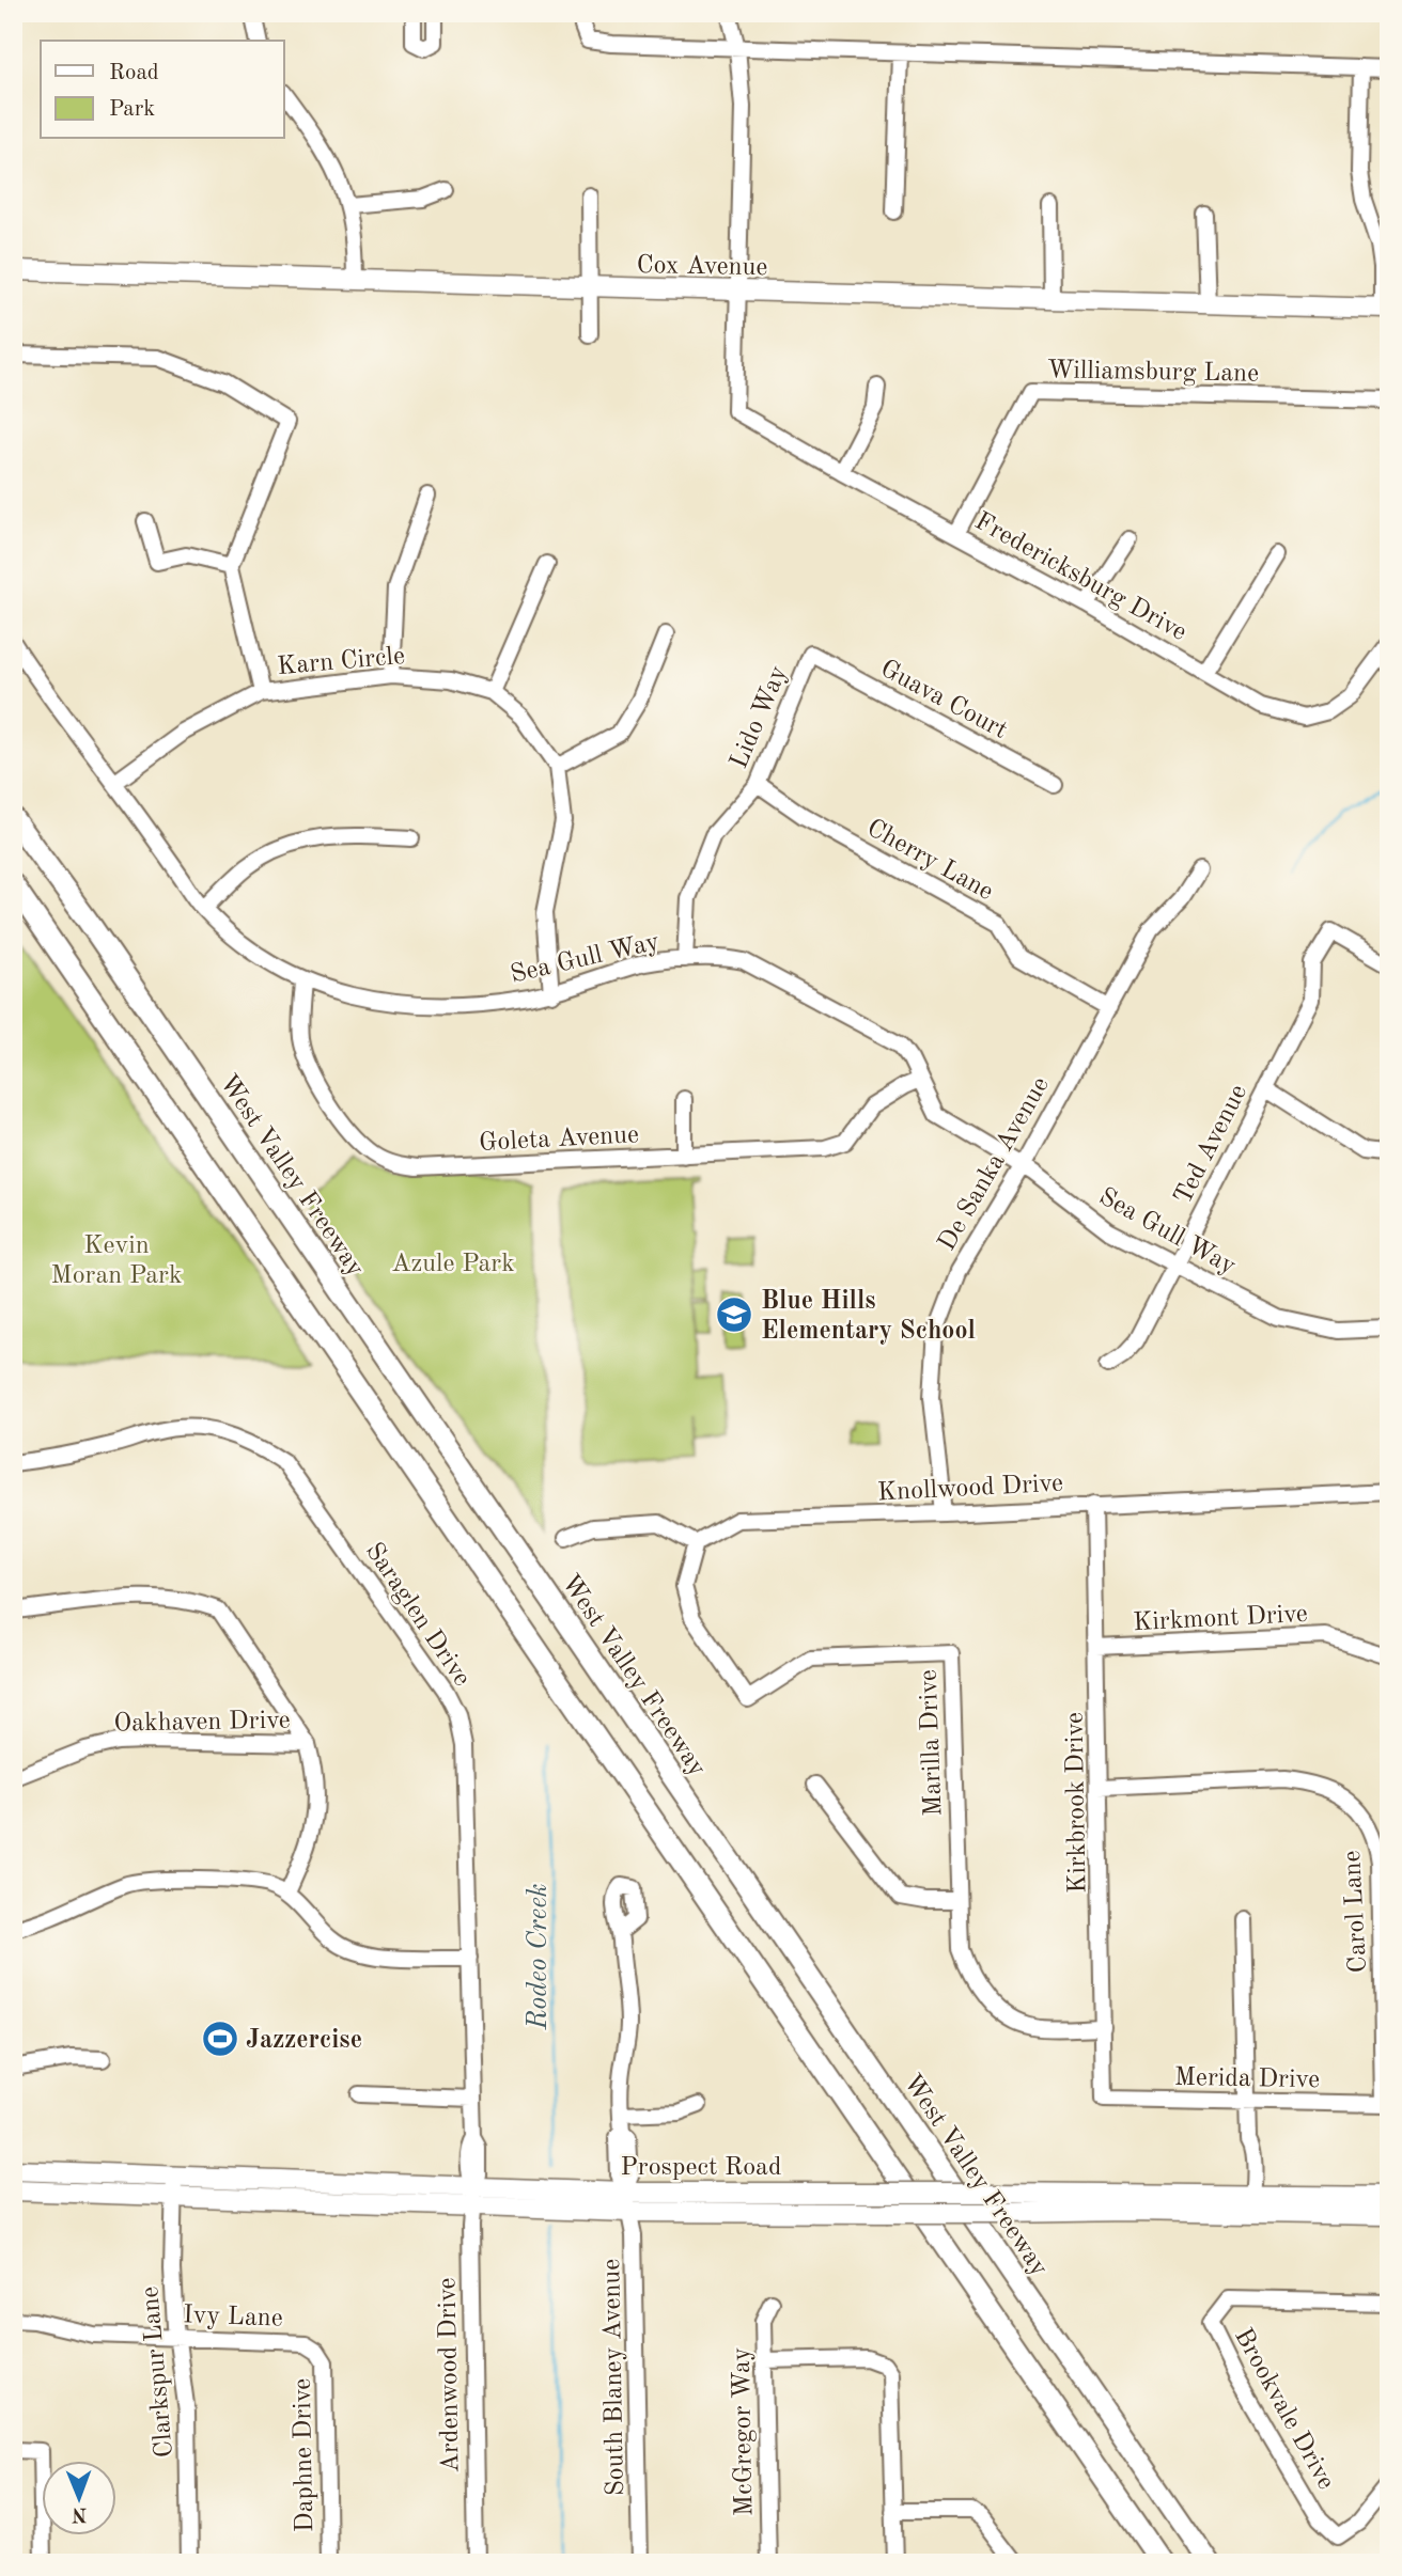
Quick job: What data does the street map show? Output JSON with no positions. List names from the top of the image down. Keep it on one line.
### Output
{"streets":{"highway":["West Valley Freeway"],"main road":["Cox Avenue","Prospect Road"],"street":["Williamsburg Lane","Fredericksburg Drive","Karn Circle","Guava Court","Lido Way","Cherry Lane","Sea Gull Way","Goleta Avenue","Ted Avenue","De Sanka Avenue","Knollwood Drive","Saraglen Drive","Kirkmont Drive","Oakhaven Drive","Marilla Drive","Kirkbrook Drive","Carol Lane","Merida Drive","Ivy Lane","Clarkspur Lane","Ardenwood Drive","South Blaney Avenue","Brookvale Drive","McGregor Way","Daphne Drive"]},"crossings":[["Cox Avenue","Fredericksburg Drive"],["Williamsburg Lane","Fredericksburg Drive"],["Karn Circle","Sea Gull Way"],["Guava Court","Lido Way"],["Lido Way","Cherry Lane"],["Lido Way","Sea Gull Way"],["Cherry Lane","De Sanka Avenue"],["Sea Gull Way","Goleta Avenue"],["Sea Gull Way","Ted Avenue"],["Sea Gull Way","De Sanka Avenue"],["De Sanka Avenue","Knollwood Drive"],["Knollwood Drive","Marilla Drive"],["Knollwood Drive","Kirkbrook Drive"],["Saraglen Drive","Prospect Road"],["Saraglen Drive","Ardenwood Drive"],["Kirkmont Drive","Kirkbrook Drive"],["Marilla Drive","Kirkbrook Drive"],["Kirkbrook Drive","Carol Lane"],["Kirkbrook Drive","Merida Drive"],["Carol Lane","Merida Drive"],["Prospect Road","Clarkspur Lane"],["Prospect Road","Ardenwood Drive"],["Prospect Road","South Blaney Avenue"],["Ivy Lane","Clarkspur Lane"],["Ivy Lane","Daphne Drive"]],"water":["Rodeo Creek"],"parks":["Kevin Moran Park","Azule Park"],"places":{"school or university":["Blue Hills Elementary School"],"sports":["Jazzercise"]},"legend":["Road","Park"],"north":"bottom"}
